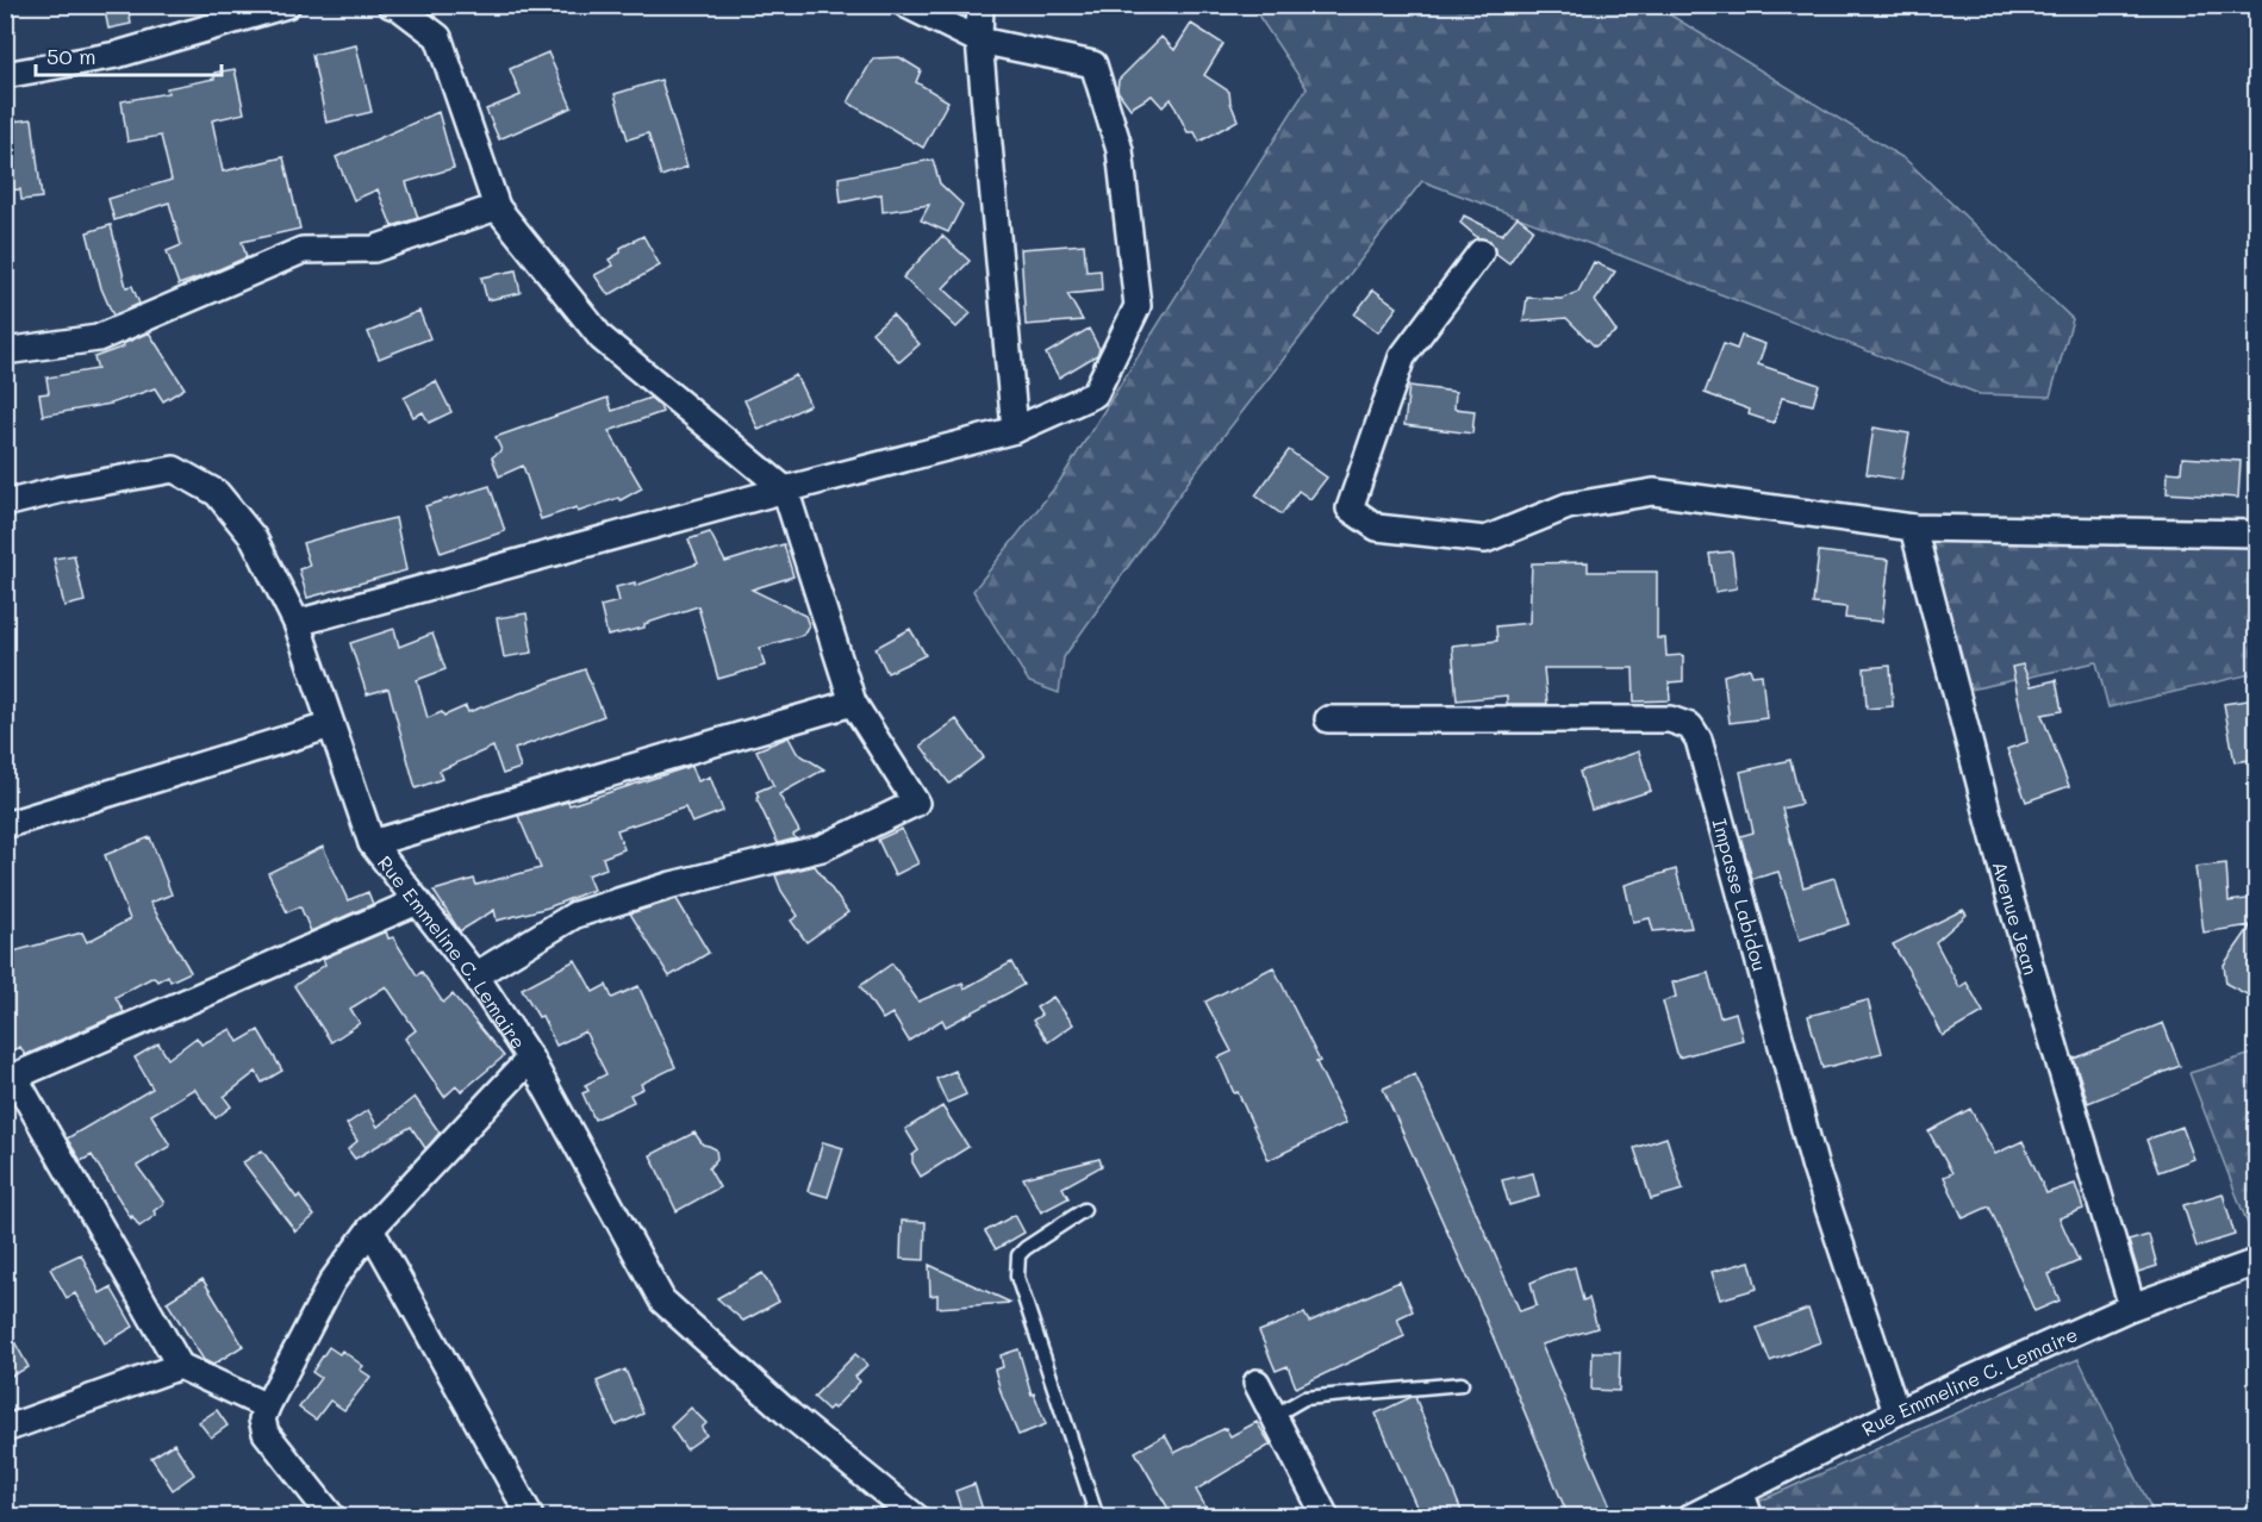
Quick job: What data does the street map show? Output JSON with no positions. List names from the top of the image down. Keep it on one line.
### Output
{"streets":{"street":["Impasse Labidou","Avenue Jean","Rue Emmeline C. Lemaire"]},"crossings":[["Impasse Labidou","Rue Emmeline C. Lemaire"],["Avenue Jean","Rue Emmeline C. Lemaire"]],"scale_bar":"50 m"}
